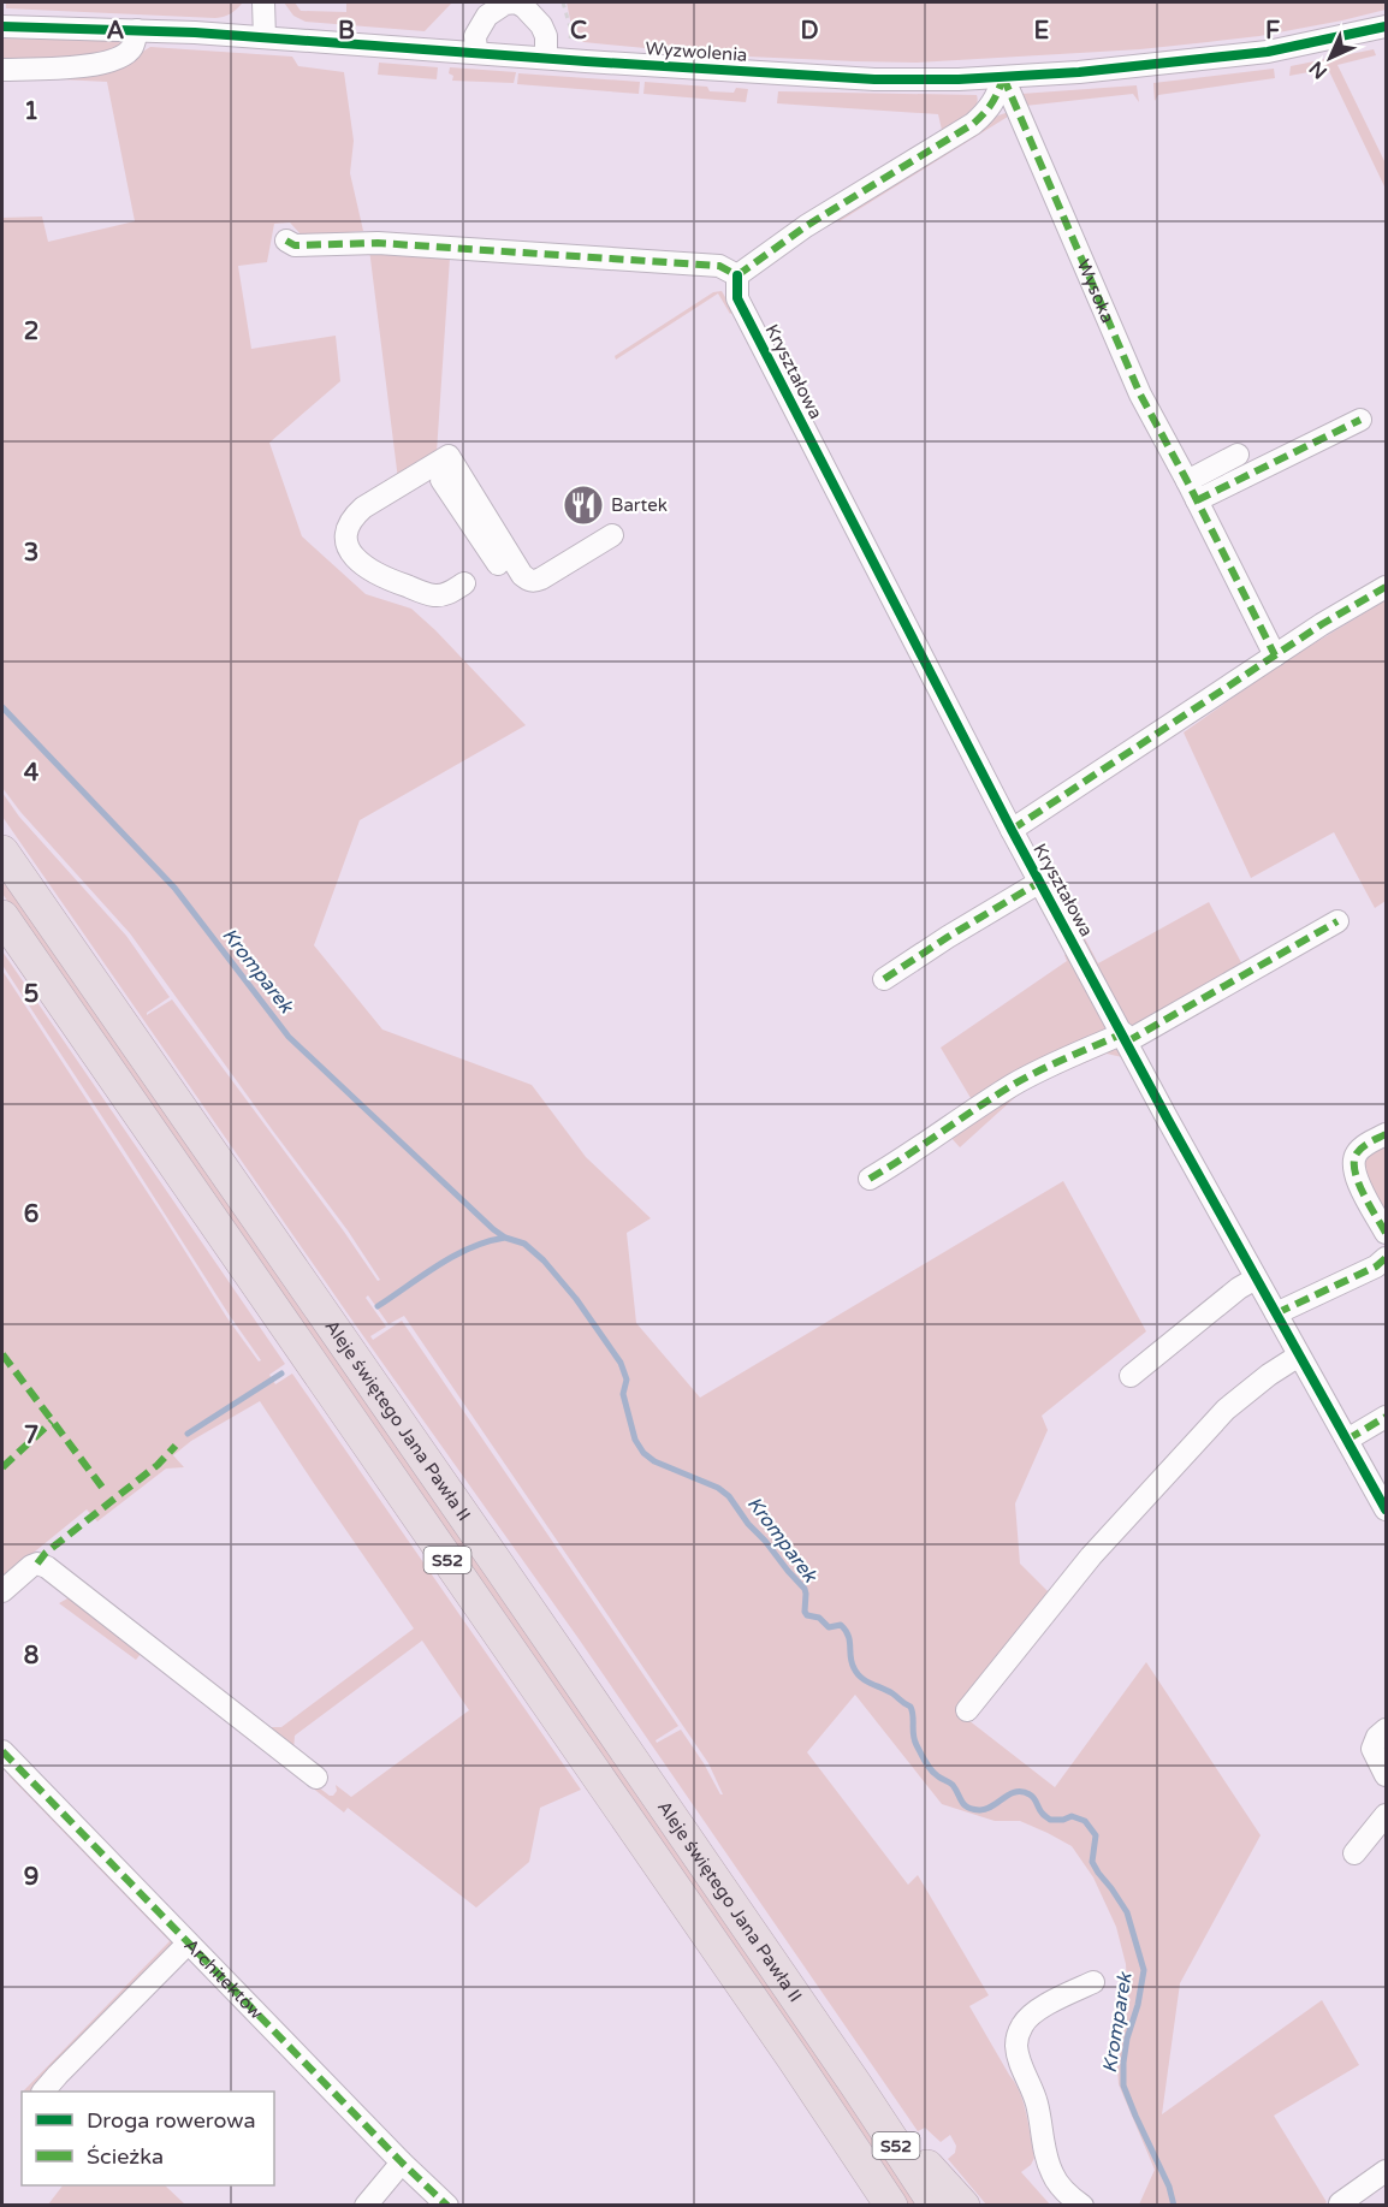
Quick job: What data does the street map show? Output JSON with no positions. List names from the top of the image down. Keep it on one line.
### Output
{"streets":{"highway":["Aleje świętego Jana Pawła II","S52"],"street":["Wyzwolenia","Wysoka","Kryształowa","Architektów"]},"crossings":[["Wyzwolenia","Wysoka"]],"water":["Kromparek"],"places":{"restaurant":["Bartek"]},"legend":["Droga rowerowa","Ścieżka"],"north":"bottom left","grid":{"columns":["A","B","C","D","E","F"],"rows":["1","2","3","4","5","6","7","8","9"]}}
